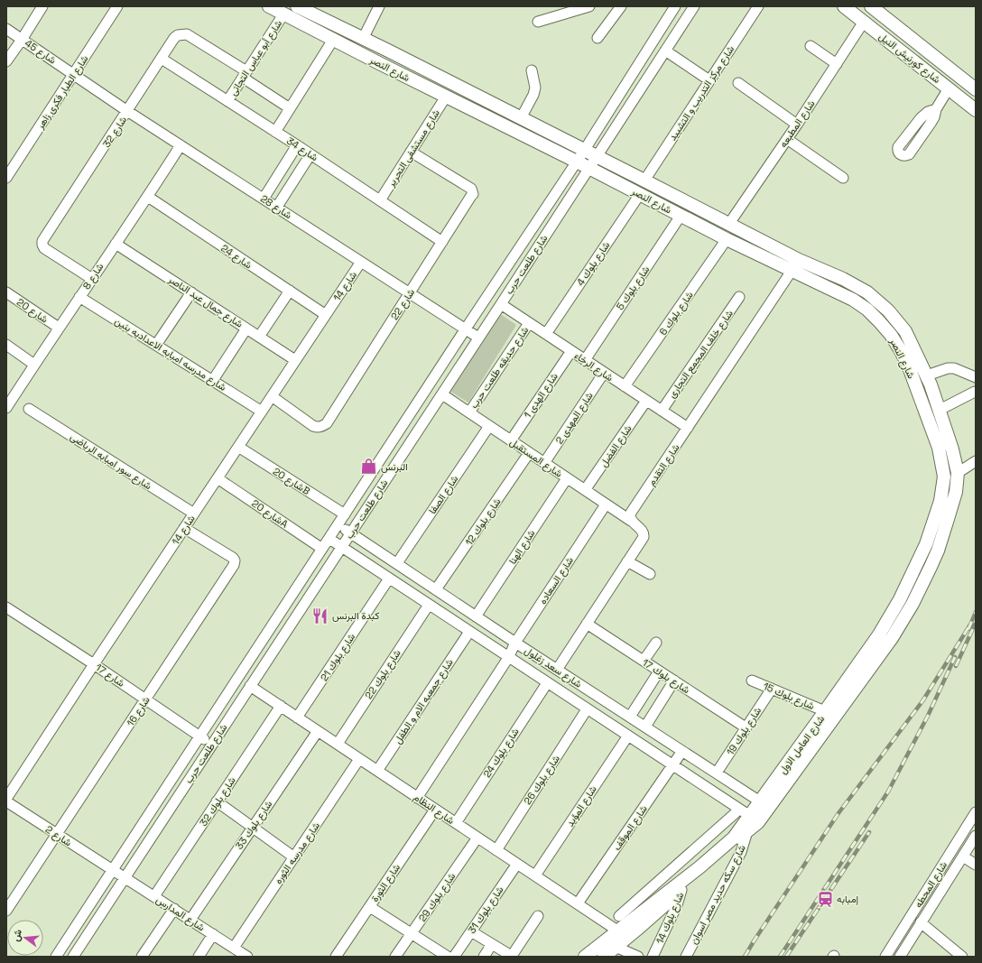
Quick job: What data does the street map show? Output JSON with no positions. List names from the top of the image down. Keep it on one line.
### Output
{"streets":{"main road":["شارع كورنيش النيل","شارع النصر","شارع العامل الاول"],"street":["شارع 45","شارع أبو عباس التجانى","شارع الطيار فكرى زاهر","شارع مركز التدريب و التشييد","شارع المطبعه","شارع 32","شارع مستشفى التحرير","شارع 34","شارع 28","شارع 24","شارع بلوك 4","شارع طلعت حرب","شارع 8","شارع 14","شارع بلوك 5","شارع جمال عبد الناصر","شارع 22","شارع 20","شارع بلوك 6","شارع مدرسه امبابه الاعداديه بنين","شارع خلف المجمع التجارى","شارع الرخاء","شارع حديقه طلعت حرب","شارع الهدى 1","شارع المهدى 2","شارع الفضل","شارع المستقبل","شارع سور امبابه الرياضى","شارع التقدم","شارع 20B","شارع الصفا","شارع 20A","شارع بلوك 12","شارع الهنا","شارع السعاده","شارع بلوك 21","شارع سعد زغلول","شارع بلوك 22","شارع 17","شارع بلوك 17","شارع بلوك 15","شارع جمعيه الام و الطفل","شارع 16","شارع بلوك 19","شارع بلوك 24","شارع بلوك 26","شارع بلوك 32","شارع المؤيد","شارع النظام","شارع بلوك 33","شارع الموقف","شارع 2","شارع مدرسه الثوره","شارع الثورة","شارع المحطه","شارع سكه حديد مصر اسوان","شارع بلوك 29","شارع بلوك 31","شارع المدارس","شارع بلوك 14"]},"crossings":[["شارع 45","شارع الطيار فكرى زاهر"],["شارع 45","شارع 28"],["شارع أبو عباس التجانى","شارع النصر"],["شارع أبو عباس التجانى","شارع 32"],["شارع أبو عباس التجانى","شارع 34"],["شارع كورنيش النيل","شارع المطبعه"],["شارع النصر","شارع مركز التدريب و التشييد"],["شارع النصر","شارع المطبعه"],["شارع النصر","شارع مستشفى التحرير"],["شارع النصر","شارع بلوك 4"],["شارع النصر","شارع طلعت حرب"],["شارع النصر","شارع بلوك 5"],["شارع النصر","شارع بلوك 6"],["شارع النصر","شارع التقدم"],["شارع النصر","شارع العامل الاول"],["شارع الطيار فكرى زاهر","شارع 28"],["شارع 32","شارع 34"],["شارع 32","شارع 28"],["شارع 32","شارع 8"],["شارع مستشفى التحرير","شارع 34"],["شارع مستشفى التحرير","شارع 22"],["شارع 34","شارع 22"],["شارع 28","شارع طلعت حرب"],["شارع 28","شارع 8"],["شارع 28","شارع 14"],["شارع 28","شارع 22"],["شارع 24","شارع 8"],["شارع 24","شارع 14"],["شارع بلوك 4","شارع الرخاء"],["شارع طلعت حرب","شارع الرخاء"],["شارع طلعت حرب","شارع المستقبل"],["شارع طلعت حرب","شارع 20B"],["شارع طلعت حرب","شارع 20A"],["شارع طلعت حرب","شارع سعد زغلول"],["شارع طلعت حرب","شارع 17"],["شارع طلعت حرب","شارع النظام"],["شارع طلعت حرب","شارع 2"],["شارع طلعت حرب","شارع المدارس"],["شارع 8","شارع جمال عبد الناصر"],["شارع 8","شارع 20"],["شارع 8","شارع مدرسه امبابه الاعداديه بنين"],["شارع 14","شارع جمال عبد الناصر"],["شارع 14","شارع 22"],["شارع 14","شارع مدرسه امبابه الاعداديه بنين"],["شارع 14","شارع سور امبابه الرياضى"],["شارع 14","شارع 20B"],["شارع 14","شارع 20A"],["شارع 14","شارع 17"],["شارع 14","شارع 16"],["شارع 14","شارع 2"],["شارع بلوك 5","شارع الرخاء"],["شارع بلوك 6","شارع الرخاء"],["شارع خلف المجمع التجارى","شارع الرخاء"],["شارع الرخاء","شارع حديقه طلعت حرب"],["شارع الرخاء","شارع الهدى 1"],["شارع الرخاء","شارع المهدى 2"],["شارع الرخاء","شارع الفضل"],["شارع الرخاء","شارع التقدم"],["شارع حديقه طلعت حرب","شارع المستقبل"],["شارع الهدى 1","شارع المستقبل"],["شارع المهدى 2","شارع المستقبل"],["شارع الفضل","شارع المستقبل"],["شارع المستقبل","شارع التقدم"],["شارع المستقبل","شارع الصفا"],["شارع المستقبل","شارع بلوك 12"],["شارع المستقبل","شارع الهنا"],["شارع المستقبل","شارع السعاده"],["شارع الصفا","شارع سعد زغلول"],["شارع بلوك 12","شارع سعد زغلول"],["شارع الهنا","شارع سعد زغلول"],["شارع السعاده","شارع سعد زغلول"],["شارع بلوك 21","شارع سعد زغلول"],["شارع بلوك 21","شارع النظام"],["شارع سعد زغلول","شارع بلوك 22"],["شارع سعد زغلول","شارع جمعيه الام و الطفل"],["شارع سعد زغلول","شارع بلوك 19"],["شارع سعد زغلول","شارع العامل الاول"],["شارع سعد زغلول","شارع بلوك 24"],["شارع سعد زغلول","شارع بلوك 26"],["شارع سعد زغلول","شارع المؤيد"],["شارع سعد زغلول","شارع الموقف"],["شارع بلوك 22","شارع النظام"],["شارع 17","شارع 16"],["شارع بلوك 17","شارع بلوك 19"],["شارع بلوك 15","شارع بلوك 19"],["شارع بلوك 15","شارع العامل الاول"],["شارع جمعيه الام و الطفل","شارع النظام"],["شارع 16","شارع 2"],["شارع العامل الاول","شارع النظام"],["شارع العامل الاول","شارع سكه حديد مصر اسوان"],["شارع العامل الاول","شارع بلوك 14"],["شارع بلوك 24","شارع النظام"],["شارع بلوك 26","شارع النظام"],["شارع بلوك 32","شارع النظام"],["شارع بلوك 32","شارع المدارس"],["شارع المؤيد","شارع النظام"],["شارع النظام","شارع بلوك 33"],["شارع النظام","شارع الموقف"],["شارع النظام","شارع مدرسه الثوره"],["شارع النظام","شارع الثورة"],["شارع النظام","شارع بلوك 29"],["شارع النظام","شارع بلوك 31"],["شارع بلوك 33","شارع المدارس"],["شارع 2","شارع المدارس"],["شارع مدرسه الثوره","شارع المدارس"]],"places":{"shop":["البرنس"],"restaurant":["كبدة البرنس"],"station":["إمبابه"]},"north":"left"}
